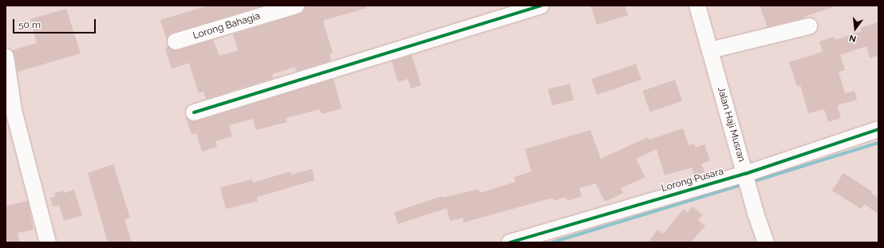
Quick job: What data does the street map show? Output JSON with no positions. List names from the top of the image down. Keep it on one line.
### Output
{"streets":{"street":["Lorong Bahagia","Jalan Haji Musran","Lorong Pusara"]},"crossings":[["Jalan Haji Musran","Lorong Pusara"]],"scale_bar":"50 m","north":"bottom"}
